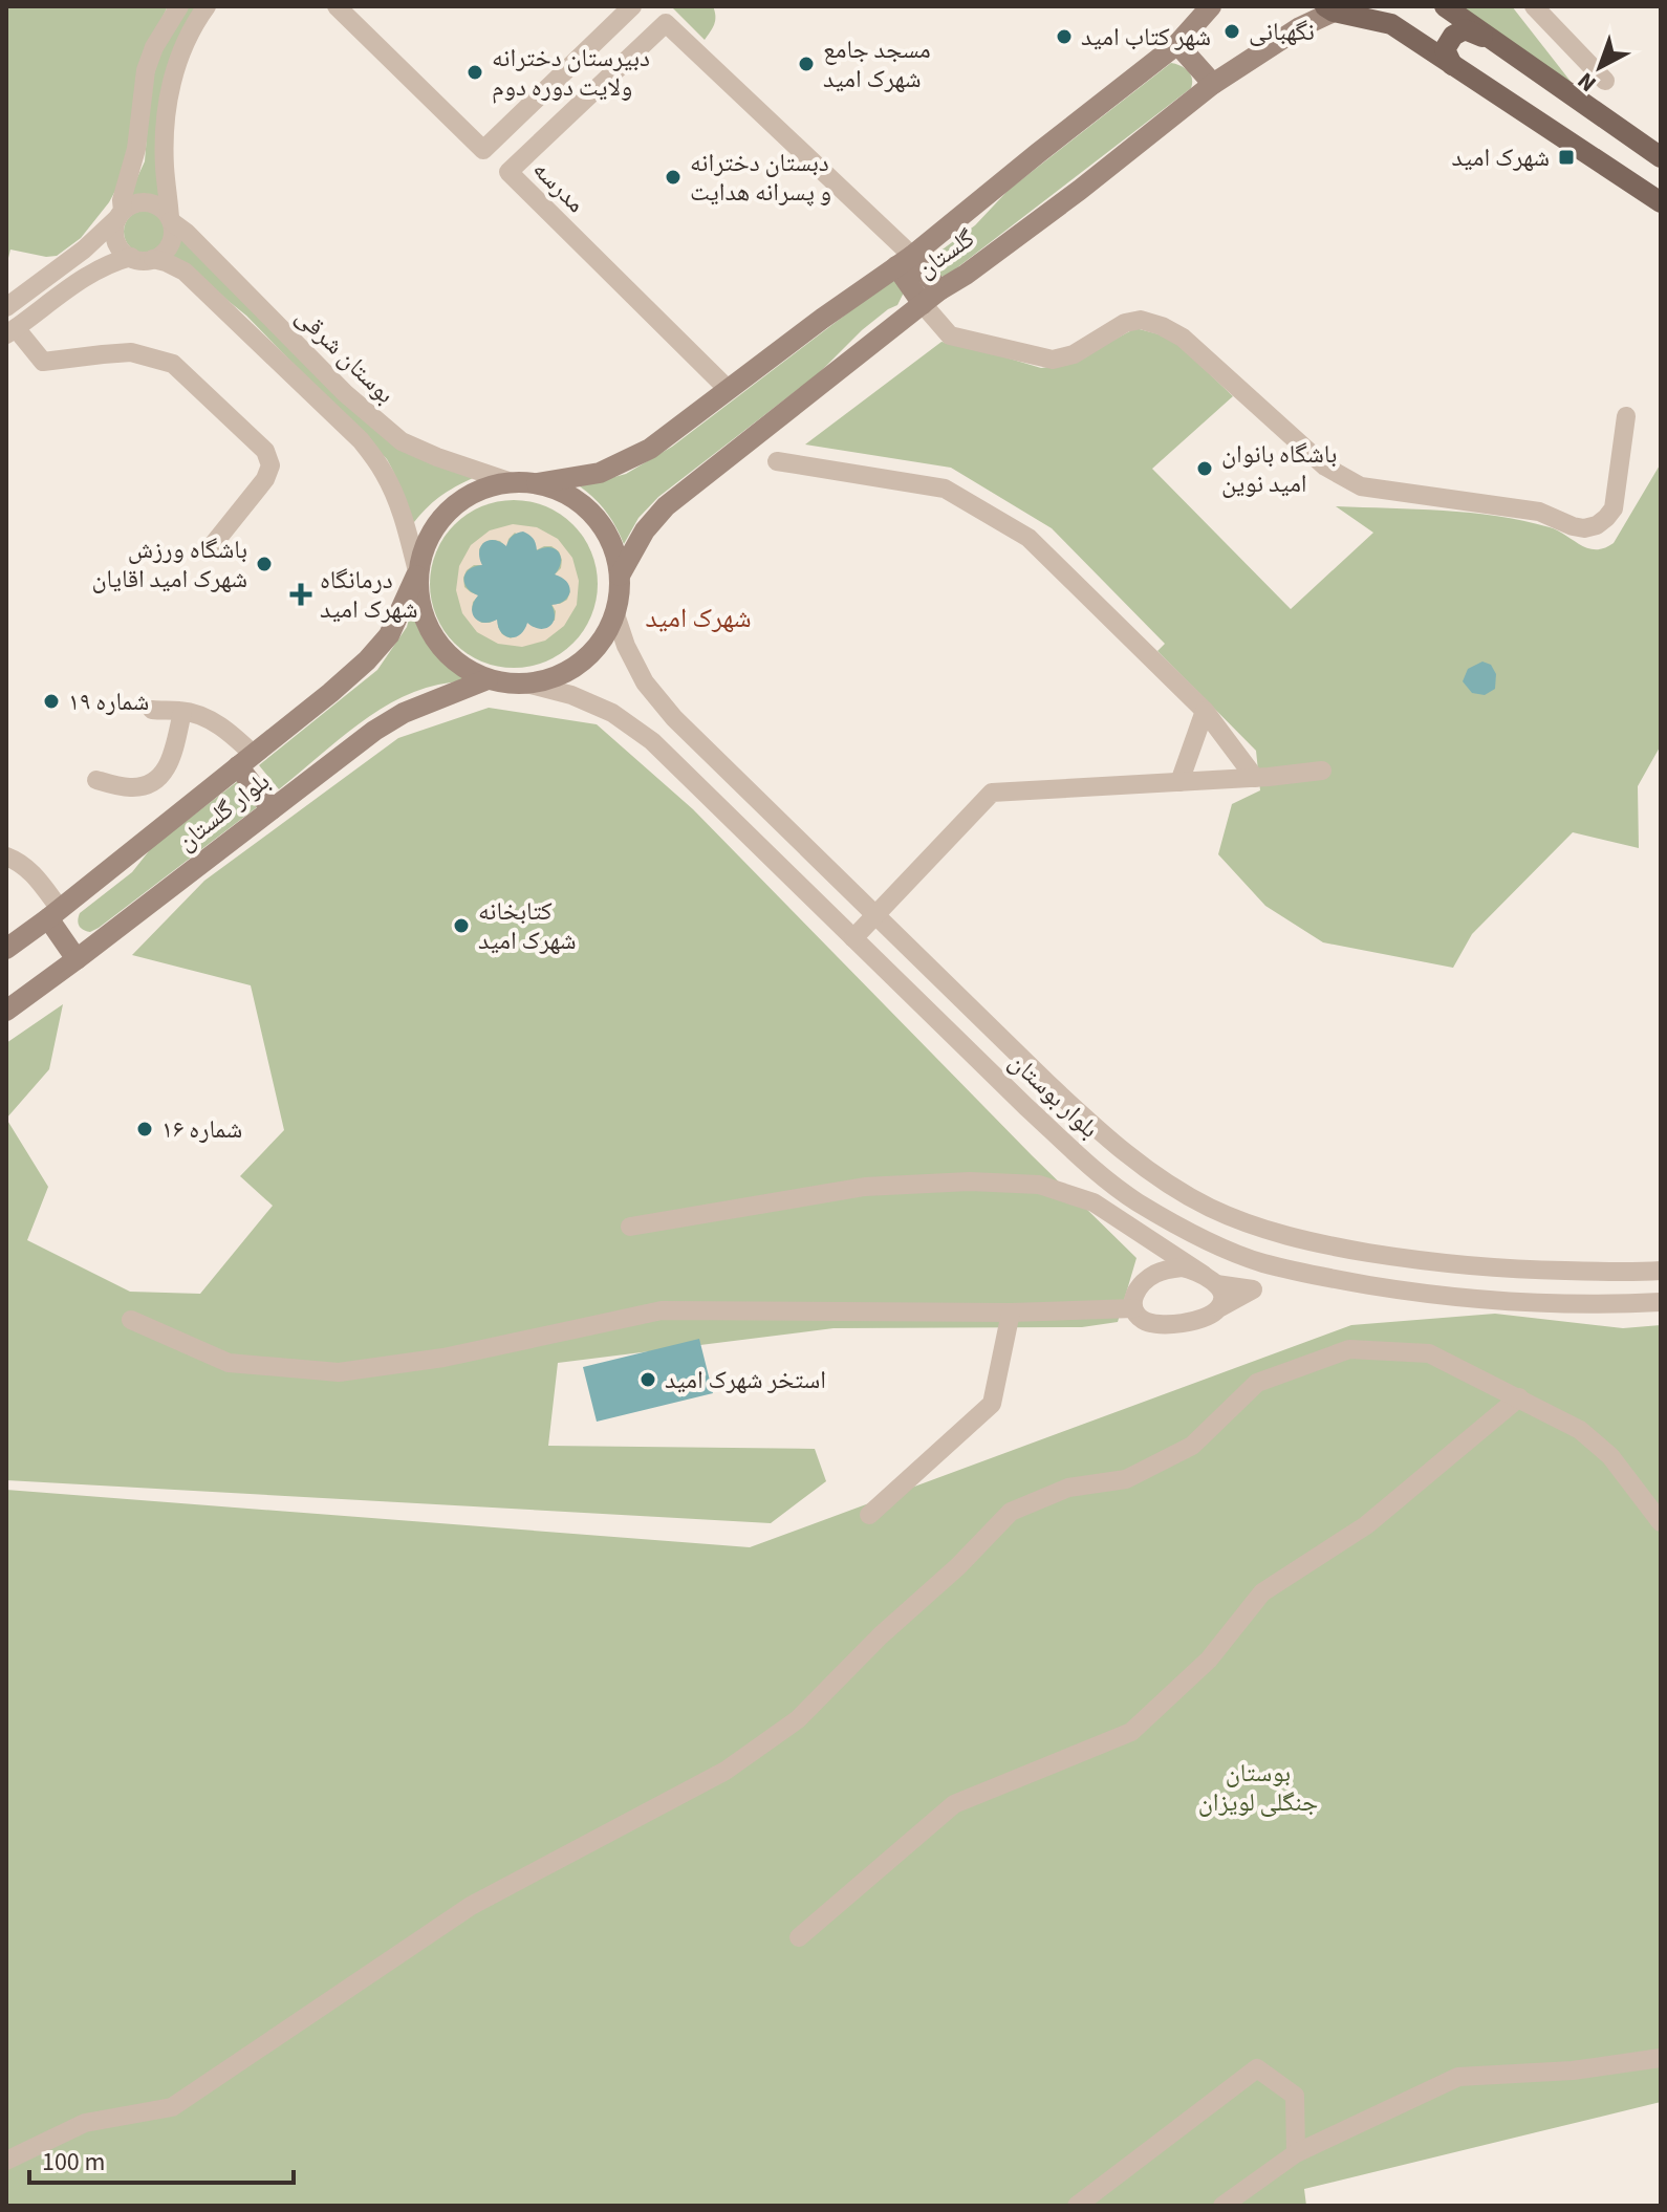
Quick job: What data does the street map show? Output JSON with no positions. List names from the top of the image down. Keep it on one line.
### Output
{"streets":{"main road":["گلستان","بلوار گلستان"],"street":["مدرسه","بوستان شرقی","بلوار بوستان"]},"crossings":[["مدرسه","گلستان"],["گلستان","بوستان شرقی"],["گلستان","بلوار گلستان"],["گلستان","بلوار بوستان"],["بوستان شرقی","بلوار گلستان"],["بوستان شرقی","بلوار بوستان"],["بلوار گلستان","بلوار بوستان"]],"districts":["شهرک امید"],"parks":["بوستان جنگلی لویزان"],"places":{"other":["نگهبانی","شهر کتاب امید","مسجد جامع شهرک امید","دبیرستان دخترانه ولایت دوره دوم","دبستان دخترانه و پسرانه هدایت","باشگاه بانوان امید نوین","باشگاه ورزش شهرک امید اقایان","شماره ۱۹","کتابخانه شهرک امید","شماره ۱۶","استخر شهرک امید"],"transit":["شهرک امید"],"health":["درمانگاه شهرک امید"]},"scale_bar":"100 m","north":"bottom left"}
